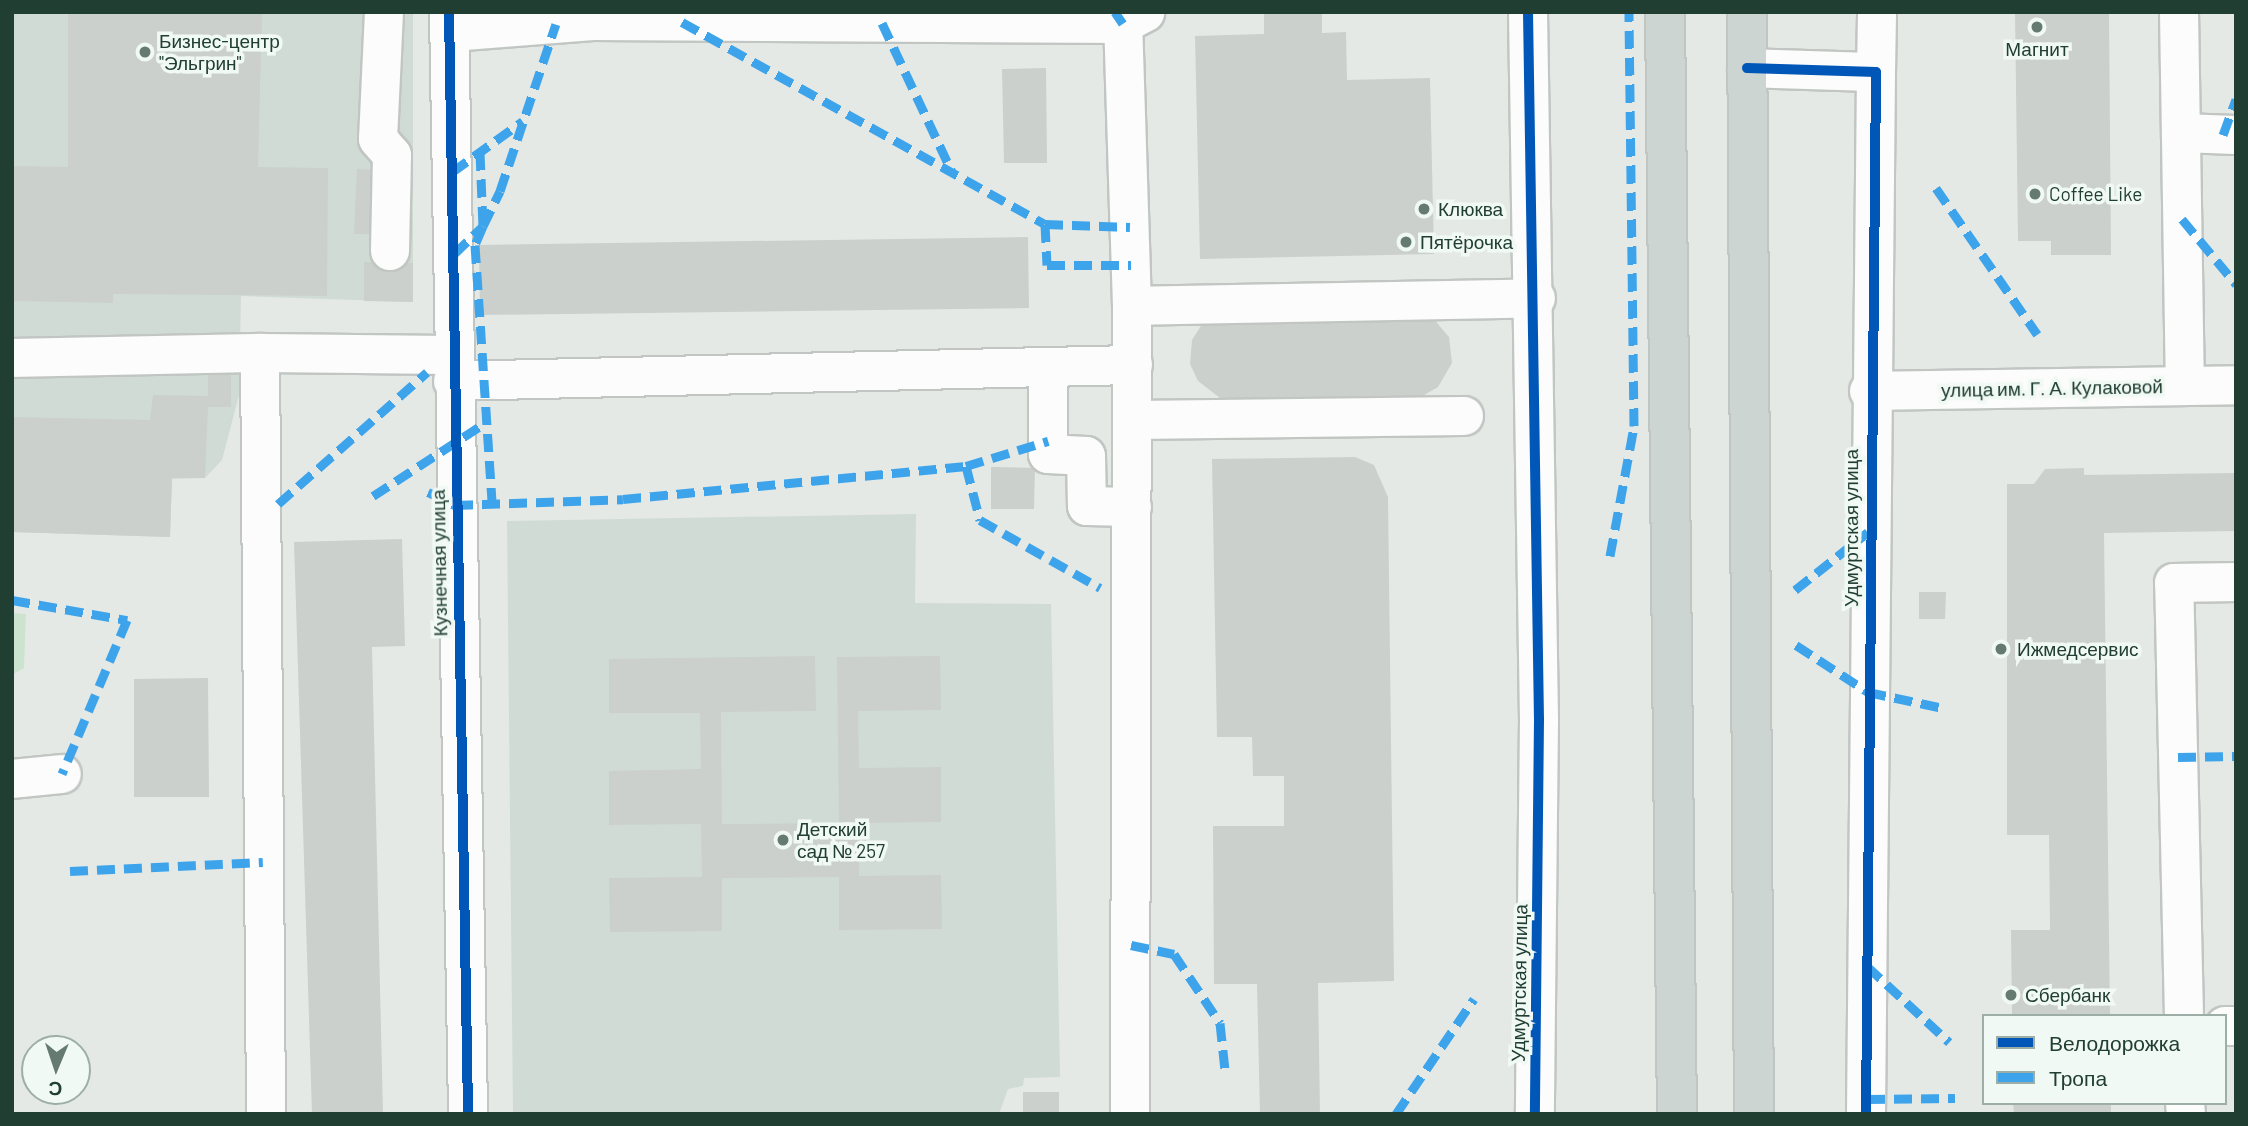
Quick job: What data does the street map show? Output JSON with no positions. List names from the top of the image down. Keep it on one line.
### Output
{"streets":{"street":["улица им. Г. А. Кулаковой","Удмуртская улица","Кузнечная улица"]},"crossings":[["улица им. Г. А. Кулаковой","Удмуртская улица"]],"places":["Магнит","Бизнес-центр \"Эльгрин\"","Coffee Like","Клюква","Пятёрочка","Ижмедсервис","Детский сад № 257","Сбербанк"],"legend":["Велодорожка","Тропа"],"north":"bottom"}
